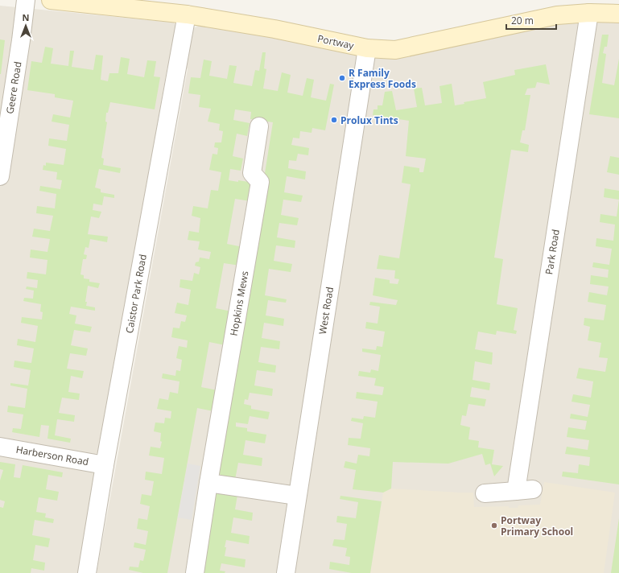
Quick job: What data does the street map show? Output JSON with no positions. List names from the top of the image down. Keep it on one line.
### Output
{"streets":{"main road":["Portway"],"street":["Geere Road","Park Road","Caistor Park Road","Hopkins Mews","West Road","Harberson Road"]},"crossings":[["Portway","Park Road"],["Portway","Caistor Park Road"],["Portway","West Road"],["Caistor Park Road","Harberson Road"]],"places":["R Family Express Foods","Prolux Tints","Portway Primary School"],"scale_bar":"20 m","north":"top"}
